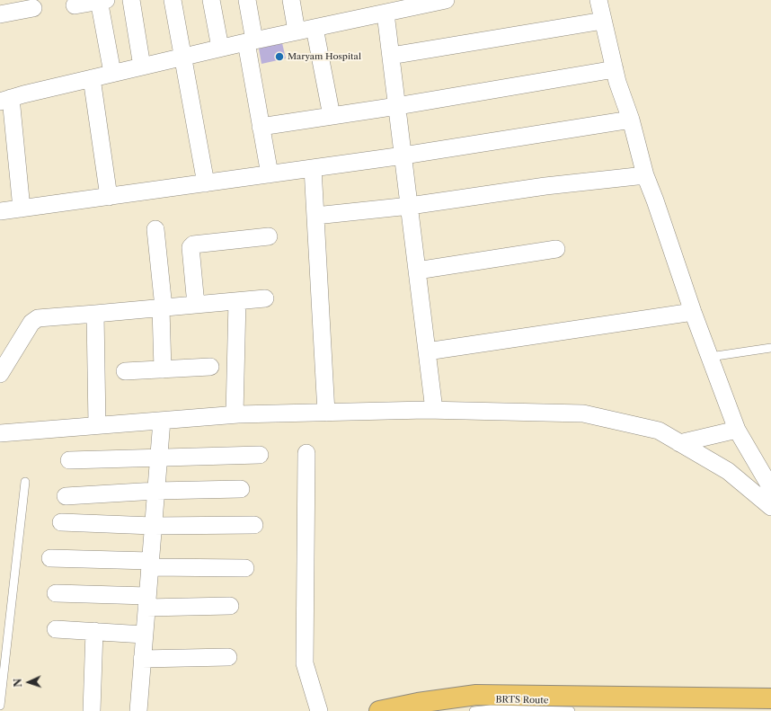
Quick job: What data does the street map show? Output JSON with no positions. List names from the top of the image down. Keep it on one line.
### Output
{"streets":{"lane":["BRTS Route"]},"places":["Maryam Hospital"],"north":"left"}
